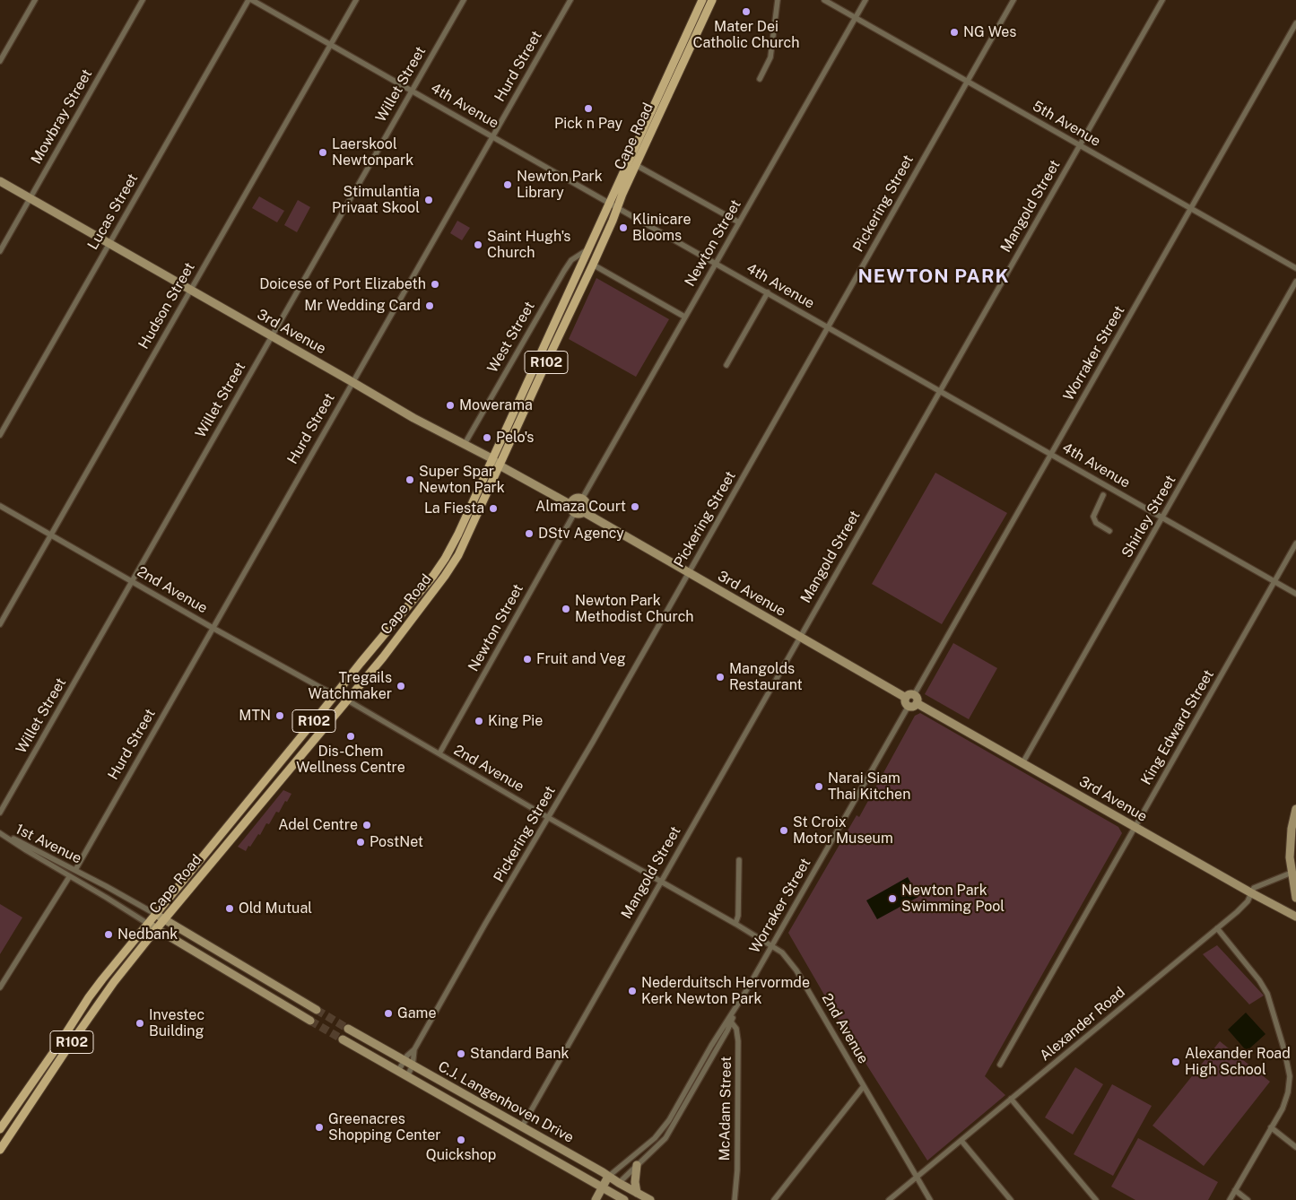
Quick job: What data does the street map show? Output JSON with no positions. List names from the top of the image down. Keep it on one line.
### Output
{"streets":{"main road":["Cape Road","R102"],"street":["Hurd Street","Willet Street","4th Avenue","Mowbray Street","5th Avenue","Pickering Street","Mangold Street","Lucas Street","Newton Street","Hudson Street","3rd Avenue","West Street","Worraker Street","Shirley Street","2nd Avenue","King Edward Street","1st Avenue","Alexander Road","C.J. Langenhoven Drive","McAdam Street"]},"crossings":[["Hurd Street","4th Avenue"],["Hurd Street","3rd Avenue"],["Hurd Street","2nd Avenue"],["Hurd Street","1st Avenue"],["Willet Street","4th Avenue"],["Willet Street","3rd Avenue"],["Willet Street","2nd Avenue"],["4th Avenue","Cape Road"],["4th Avenue","Pickering Street"],["4th Avenue","Mangold Street"],["4th Avenue","Lucas Street"],["4th Avenue","Newton Street"],["4th Avenue","Hudson Street"],["4th Avenue","Worraker Street"],["4th Avenue","Shirley Street"],["4th Avenue","King Edward Street"],["Mowbray Street","3rd Avenue"],["5th Avenue","Pickering Street"],["5th Avenue","Mangold Street"],["5th Avenue","Newton Street"],["5th Avenue","Worraker Street"],["Cape Road","3rd Avenue"],["Cape Road","West Street"],["Cape Road","2nd Avenue"],["Cape Road","1st Avenue"],["Pickering Street","3rd Avenue"],["Pickering Street","2nd Avenue"],["Pickering Street","C.J. Langenhoven Drive"],["Mangold Street","3rd Avenue"],["Mangold Street","2nd Avenue"],["Mangold Street","C.J. Langenhoven Drive"],["Lucas Street","3rd Avenue"],["Newton Street","3rd Avenue"],["Newton Street","2nd Avenue"],["Hudson Street","3rd Avenue"],["Hudson Street","2nd Avenue"],["3rd Avenue","West Street"],["3rd Avenue","Worraker Street"],["3rd Avenue","Shirley Street"],["3rd Avenue","King Edward Street"],["3rd Avenue","Alexander Road"],["Worraker Street","2nd Avenue"],["Worraker Street","C.J. Langenhoven Drive"],["Worraker Street","McAdam Street"],["2nd Avenue","Alexander Road"]],"districts":["NEWTON PARK"],"places":["Mater Dei Catholic Church","NG Wes","Pick n Pay","Laerskool Newtonpark","Newton Park Library","Stimulantia Privaat Skool","Klinicare Blooms","Saint Hugh's Church","Doicese of Port Elizabeth","Mr Wedding Card","Mowerama","Pelo's","Super Spar Newton Park","Almaza Court","La Fiesta","DStv Agency","Newton Park Methodist Church","Fruit and Veg","Mangolds Restaurant","Tregails Watchmaker","MTN","King Pie","Dis-Chem Wellness Centre","Narai Siam Thai Kitchen","Adel Centre","St Croix Motor Museum","PostNet","Newton Park Swimming Pool","Old Mutual","Nedbank","Nederduitsch Hervormde Kerk Newton Park","Game","Investec Building","Standard Bank","Alexander Road High School","Greenacres Shopping Center","Quickshop"]}
